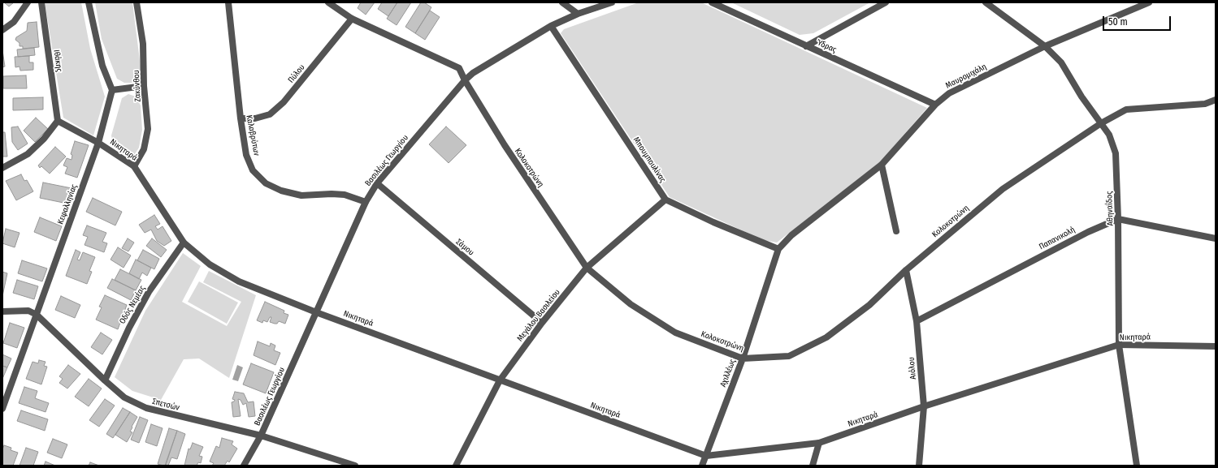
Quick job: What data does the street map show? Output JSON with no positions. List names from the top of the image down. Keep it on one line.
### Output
{"streets":{"street":["Ύδρας","Ιθάκης","Πύλου","Μαυρομιχάλη","Ζακύνθου","Καλαβρύτων","Νικηταρά","Μπουμπουλίνας","Βασιλέως Γεωργίου","Κολοκοτρώνη","Κεφαλληνίας","Αθηναΐδος","Παπανικολή","Σάμου","Οδóς Νεμέας","Μεγάλου Βασιλείου","Αιόλου","Αχιλλέως","Σπετσών"]},"crossings":[["Ύδρας","Μαυρομιχάλη"],["Ιθάκης","Νικηταρά"],["Πύλου","Καλαβρύτων"],["Πύλου","Κολοκοτρώνη"],["Μαυρομιχάλη","Αθηναΐδος"],["Μαυρομιχάλη","Αχιλλέως"],["Ζακύνθου","Νικηταρά"],["Καλαβρύτων","Βασιλέως Γεωργίου"],["Νικηταρά","Βασιλέως Γεωργίου"],["Νικηταρά","Κεφαλληνίας"],["Νικηταρά","Αθηναΐδος"],["Νικηταρά","Οδóς Νεμέας"],["Νικηταρά","Μεγάλου Βασιλείου"],["Νικηταρά","Αιόλου"],["Νικηταρά","Αχιλλέως"],["Μπουμπουλίνας","Βασιλέως Γεωργίου"],["Μπουμπουλίνας","Μεγάλου Βασιλείου"],["Βασιλέως Γεωργίου","Κολοκοτρώνη"],["Βασιλέως Γεωργίου","Σάμου"],["Βασιλέως Γεωργίου","Σπετσών"],["Κολοκοτρώνη","Αθηναΐδος"],["Κολοκοτρώνη","Μεγάλου Βασιλείου"],["Κολοκοτρώνη","Αιόλου"],["Κολοκοτρώνη","Αχιλλέως"],["Κεφαλληνίας","Σπετσών"],["Αθηναΐδος","Παπανικολή"],["Παπανικολή","Αιόλου"],["Σάμου","Μεγάλου Βασιλείου"],["Οδóς Νεμέας","Σπετσών"]],"scale_bar":"50 m"}
